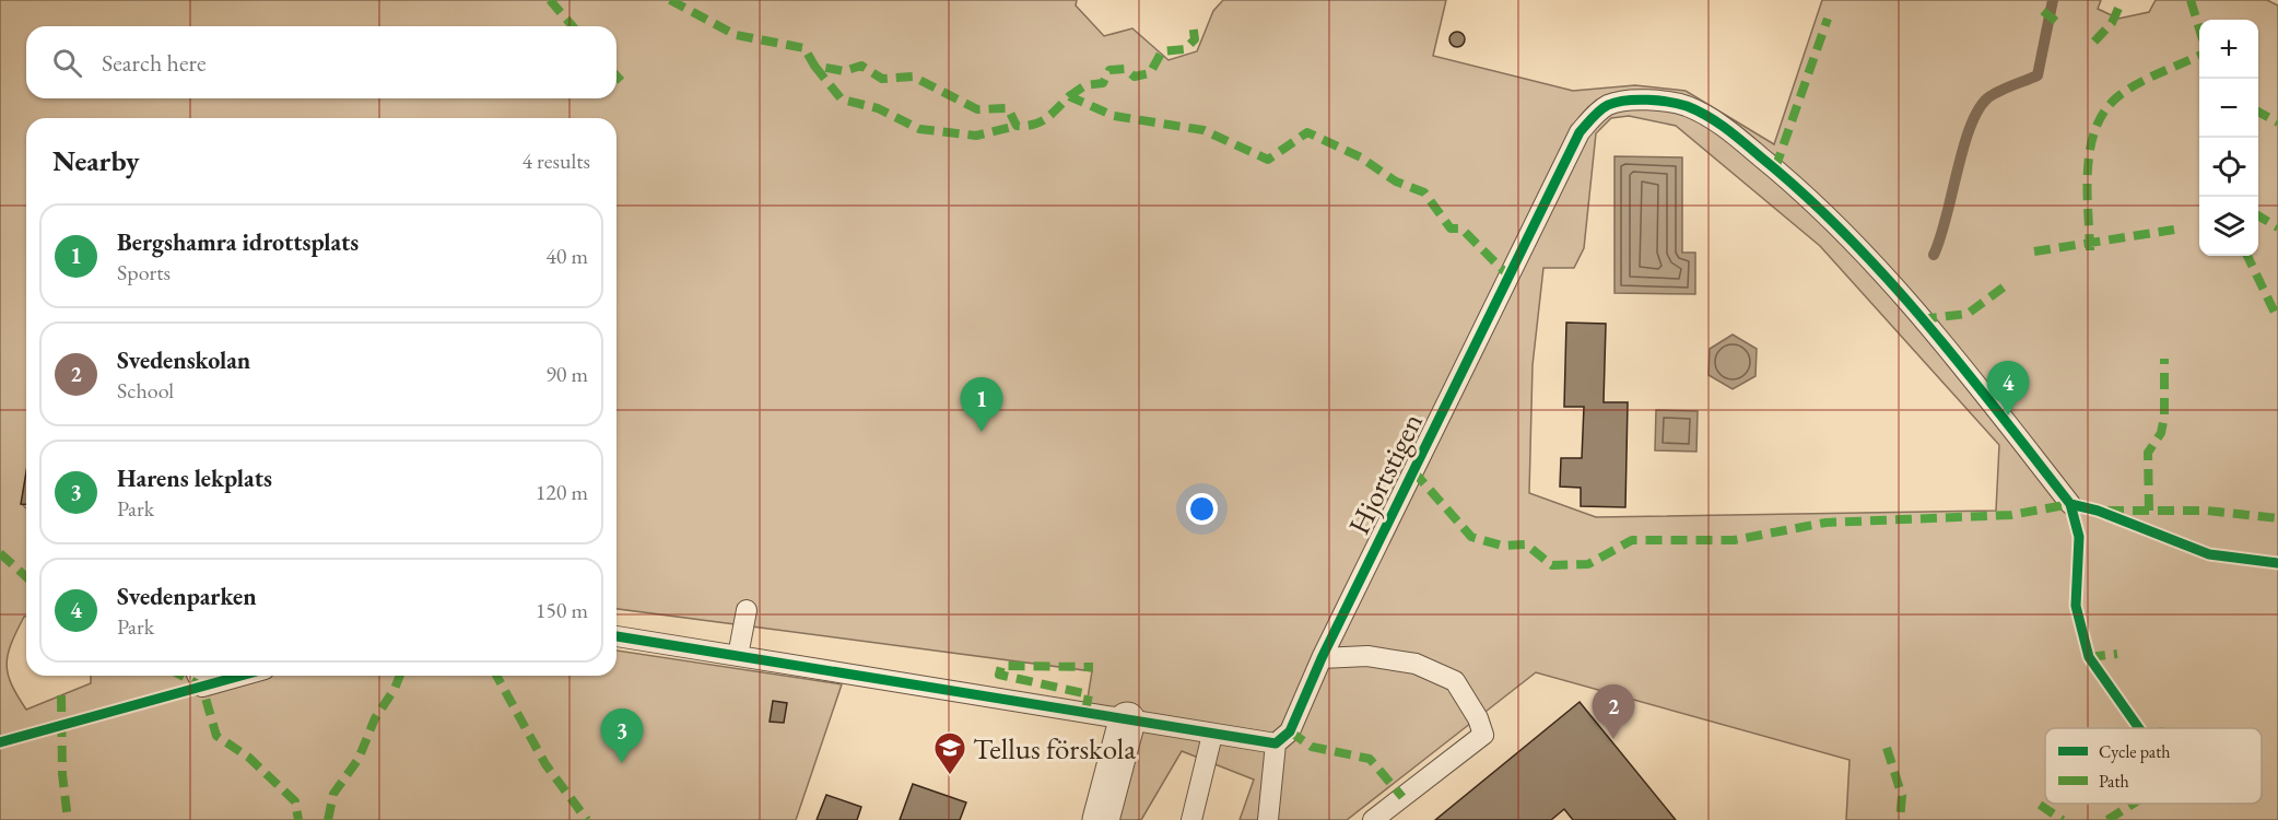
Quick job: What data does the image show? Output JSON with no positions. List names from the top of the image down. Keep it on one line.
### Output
{"streets":{"lane":["Hjortstigen"]},"places":{"school or university":["Tellus förskola"]},"legend":["Cycle path","Path"],"page":{"map_buttons":["+","−"],"search":"Search here","heading":["Nearby","4 results"],"list":[{"mark":"1","name":"Bergshamra idrottsplats","note":"Sports","value":"40 m"},{"mark":"2","name":"Svedenskolan","note":"School","value":"90 m"},{"mark":"3","name":"Harens lekplats","note":"Park","value":"120 m"},{"mark":"4","name":"Svedenparken","note":"Park","value":"150 m"}],"pins":["4","1","2","3"]}}
